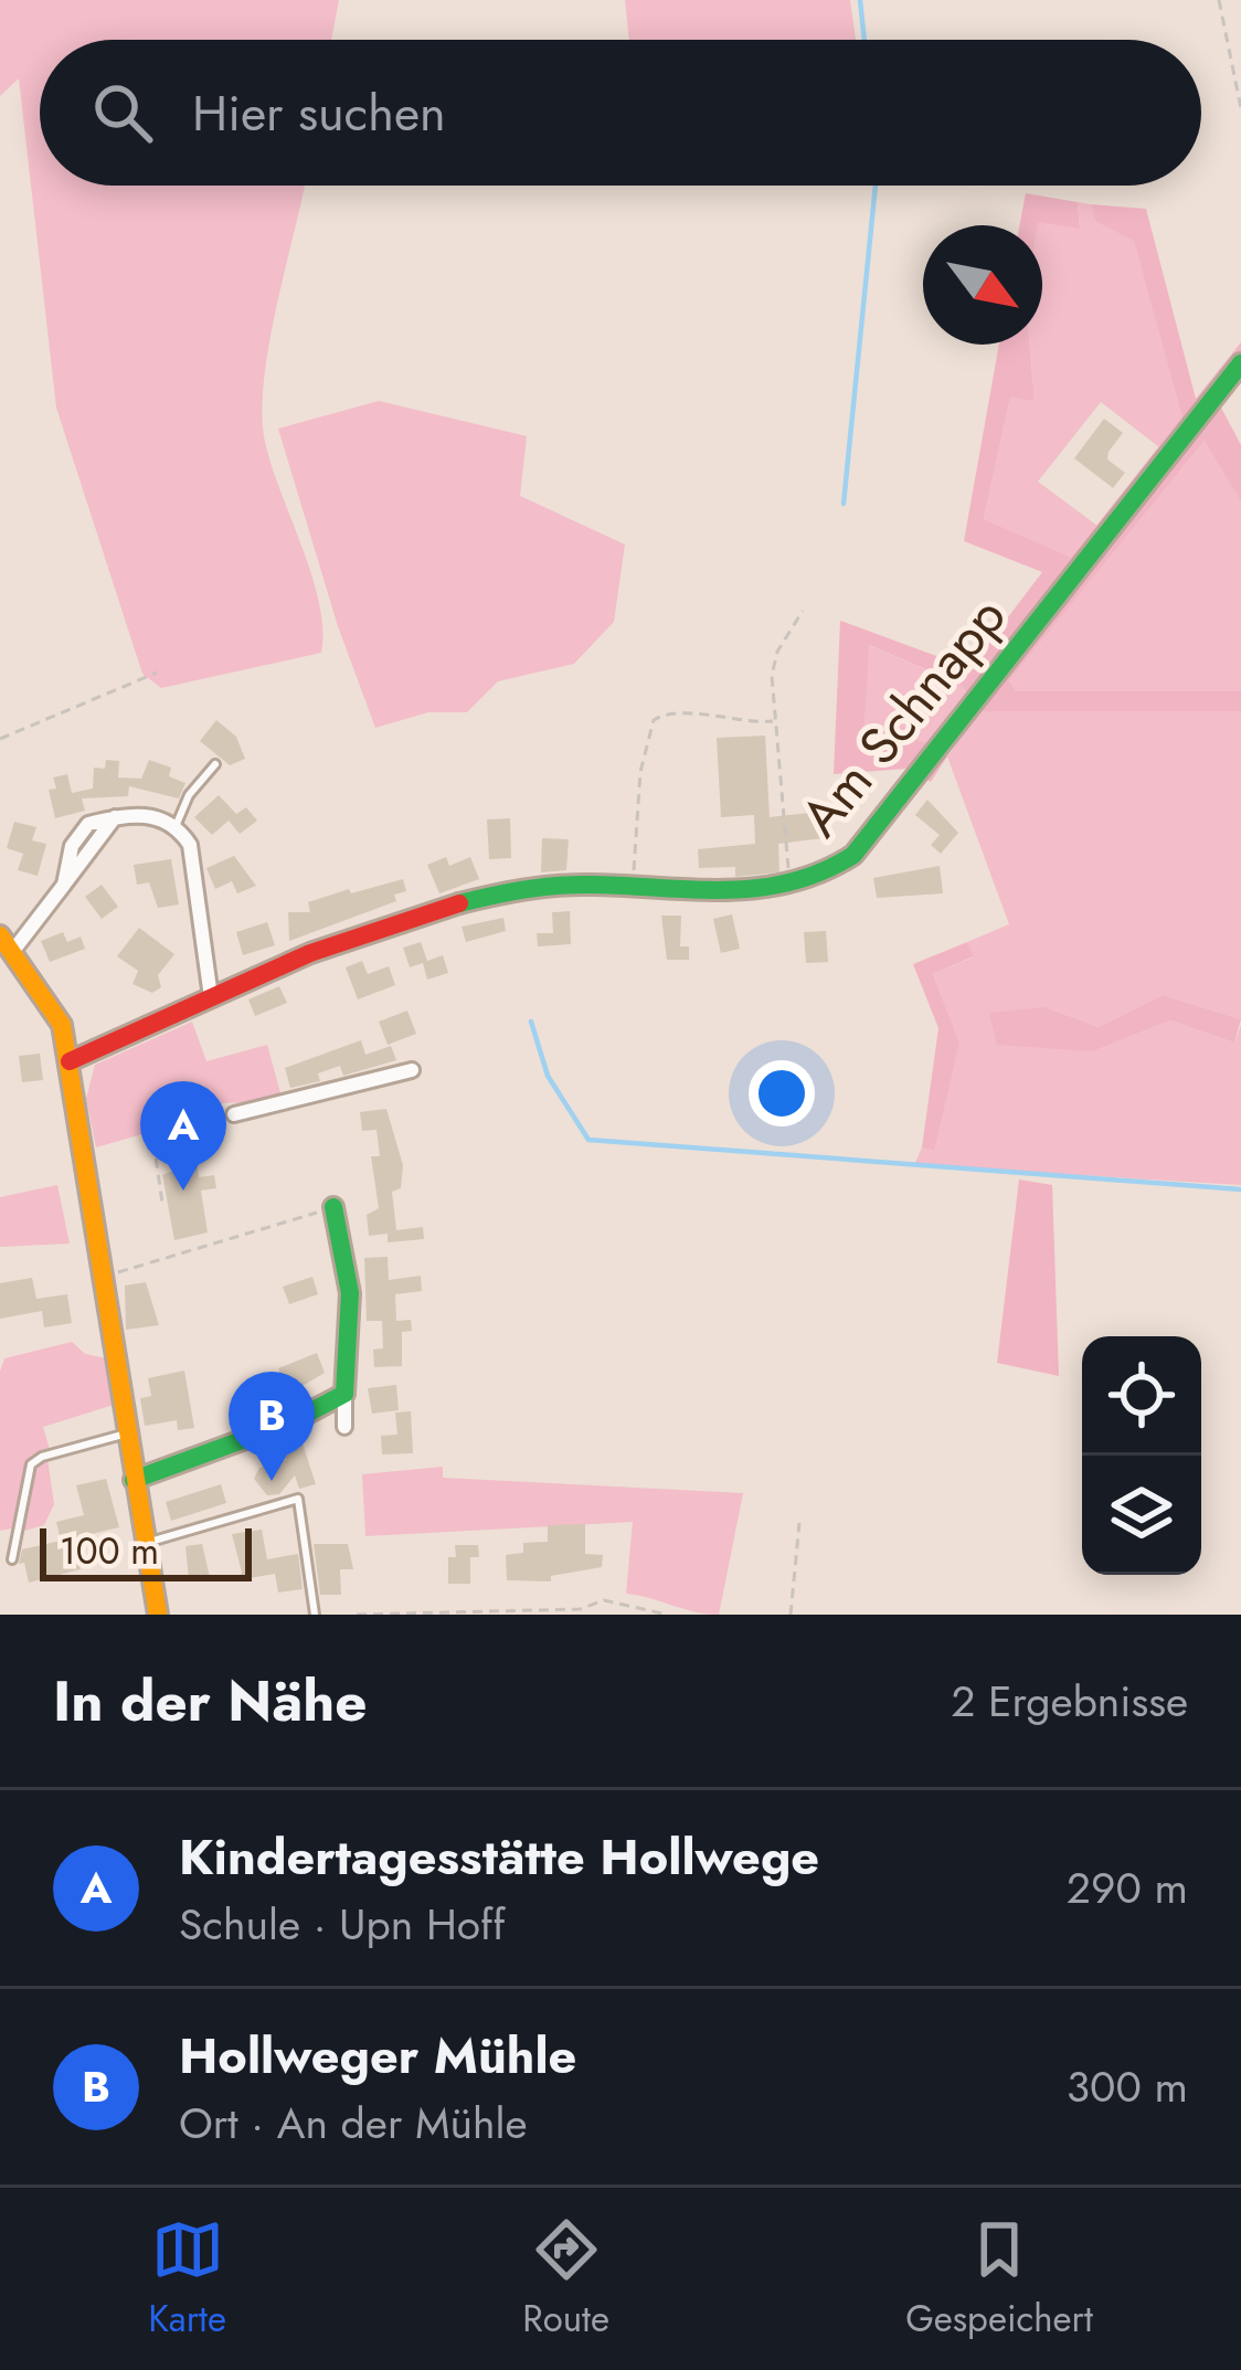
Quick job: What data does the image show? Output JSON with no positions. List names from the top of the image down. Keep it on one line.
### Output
{"streets":{"street":["Am Schnapp"]},"scale_bar":"100 m","north":"bottom right","page":{"search":"Hier suchen","pins":["A","B"],"scale":"100 m","heading":["In der Nähe","2 Ergebnisse"],"list":[{"mark":"A","name":"Kindertagesstätte Hollwege","note":"Schule · Upn Hoff","value":"290 m"},{"mark":"B","name":"Hollweger Mühle","note":"Ort · An der Mühle","value":"300 m"}],"nav":["Karte","Route","Gespeichert"]}}
